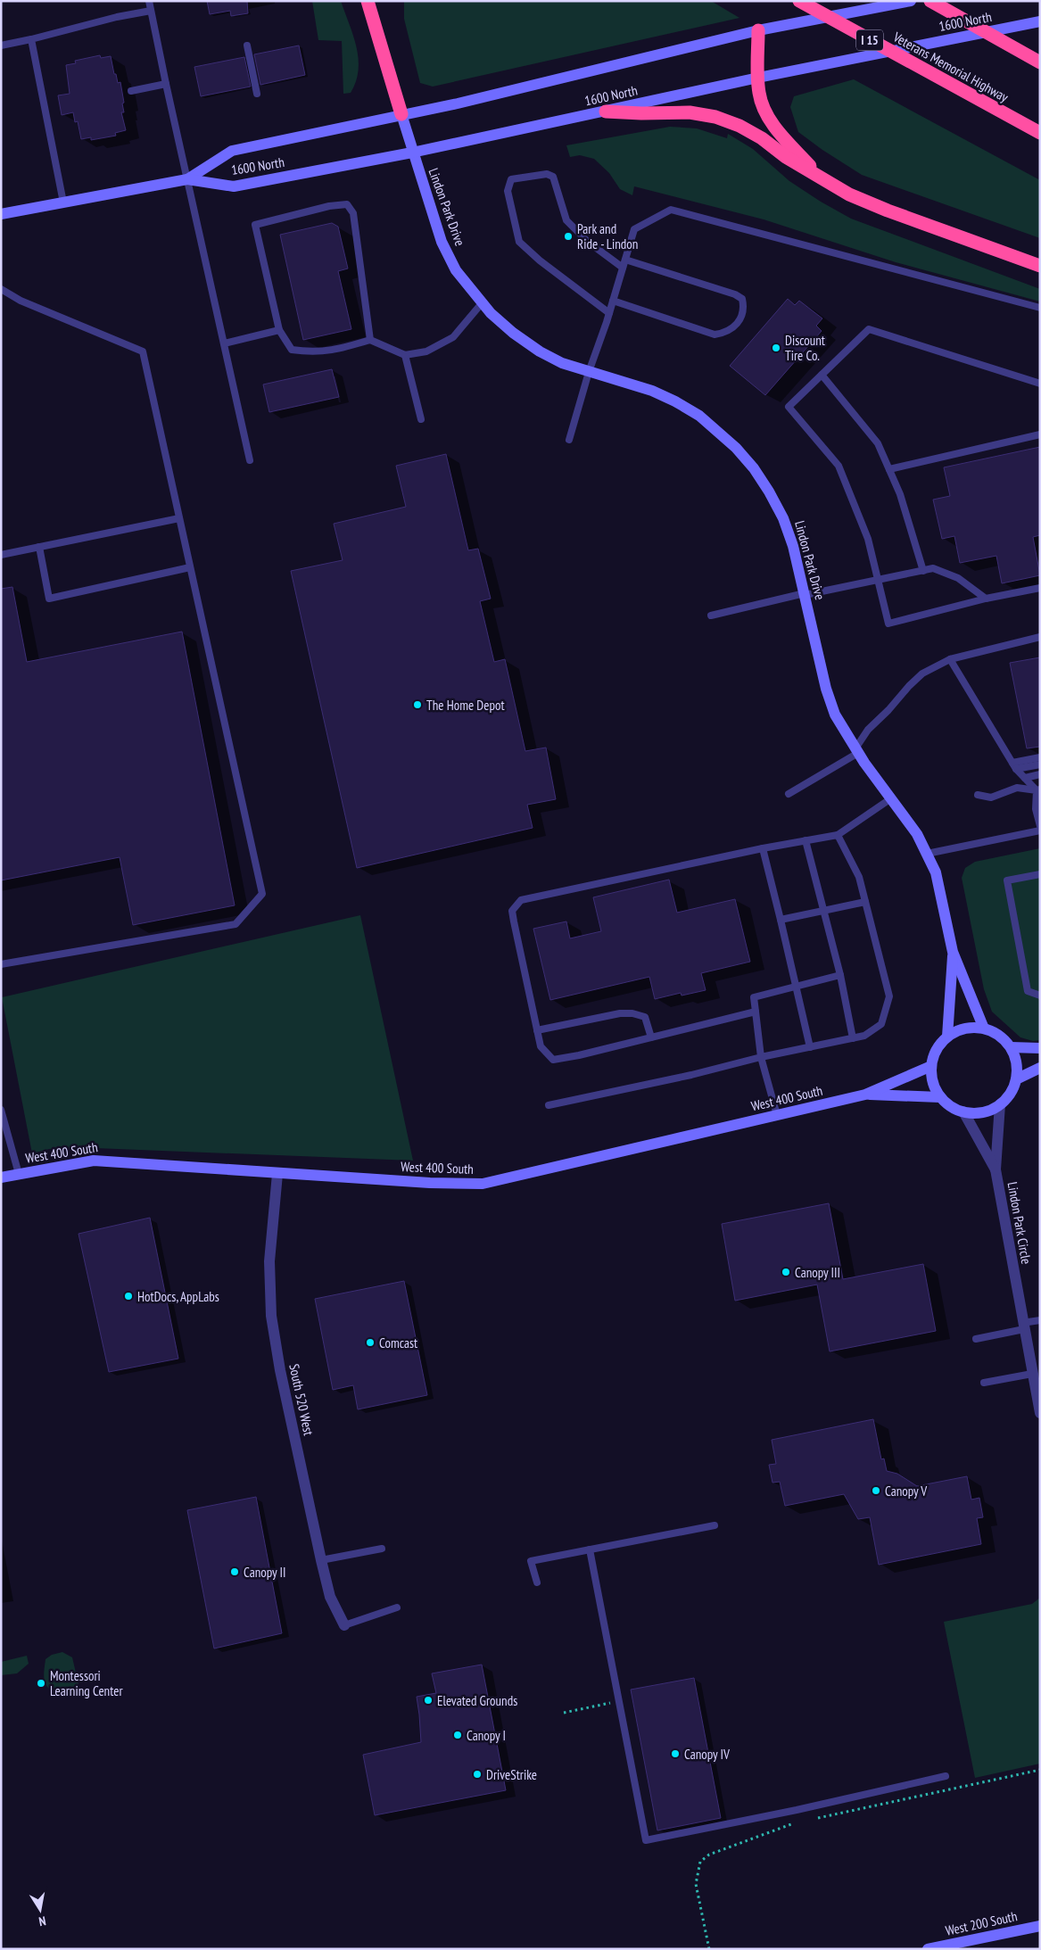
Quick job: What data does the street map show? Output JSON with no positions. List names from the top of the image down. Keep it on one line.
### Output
{"streets":{"highway":["I 15","Veterans Memorial Highway"],"street":["1600 North","Lindon Park Drive","West 400 South","Lindon Park Circle","South 520 West","West 200 South"]},"crossings":[["1600 North","Lindon Park Drive"],["Lindon Park Drive","West 400 South"],["West 400 South","South 520 West"]],"places":["Park and Ride - Lindon","Discount Tire Co.","The Home Depot","Canopy III","HotDocs, AppLabs","Comcast","Canopy V","Canopy II","Montessori Learning Center","Elevated Grounds","Canopy I","Canopy IV","DriveStrike"],"north":"bottom"}
